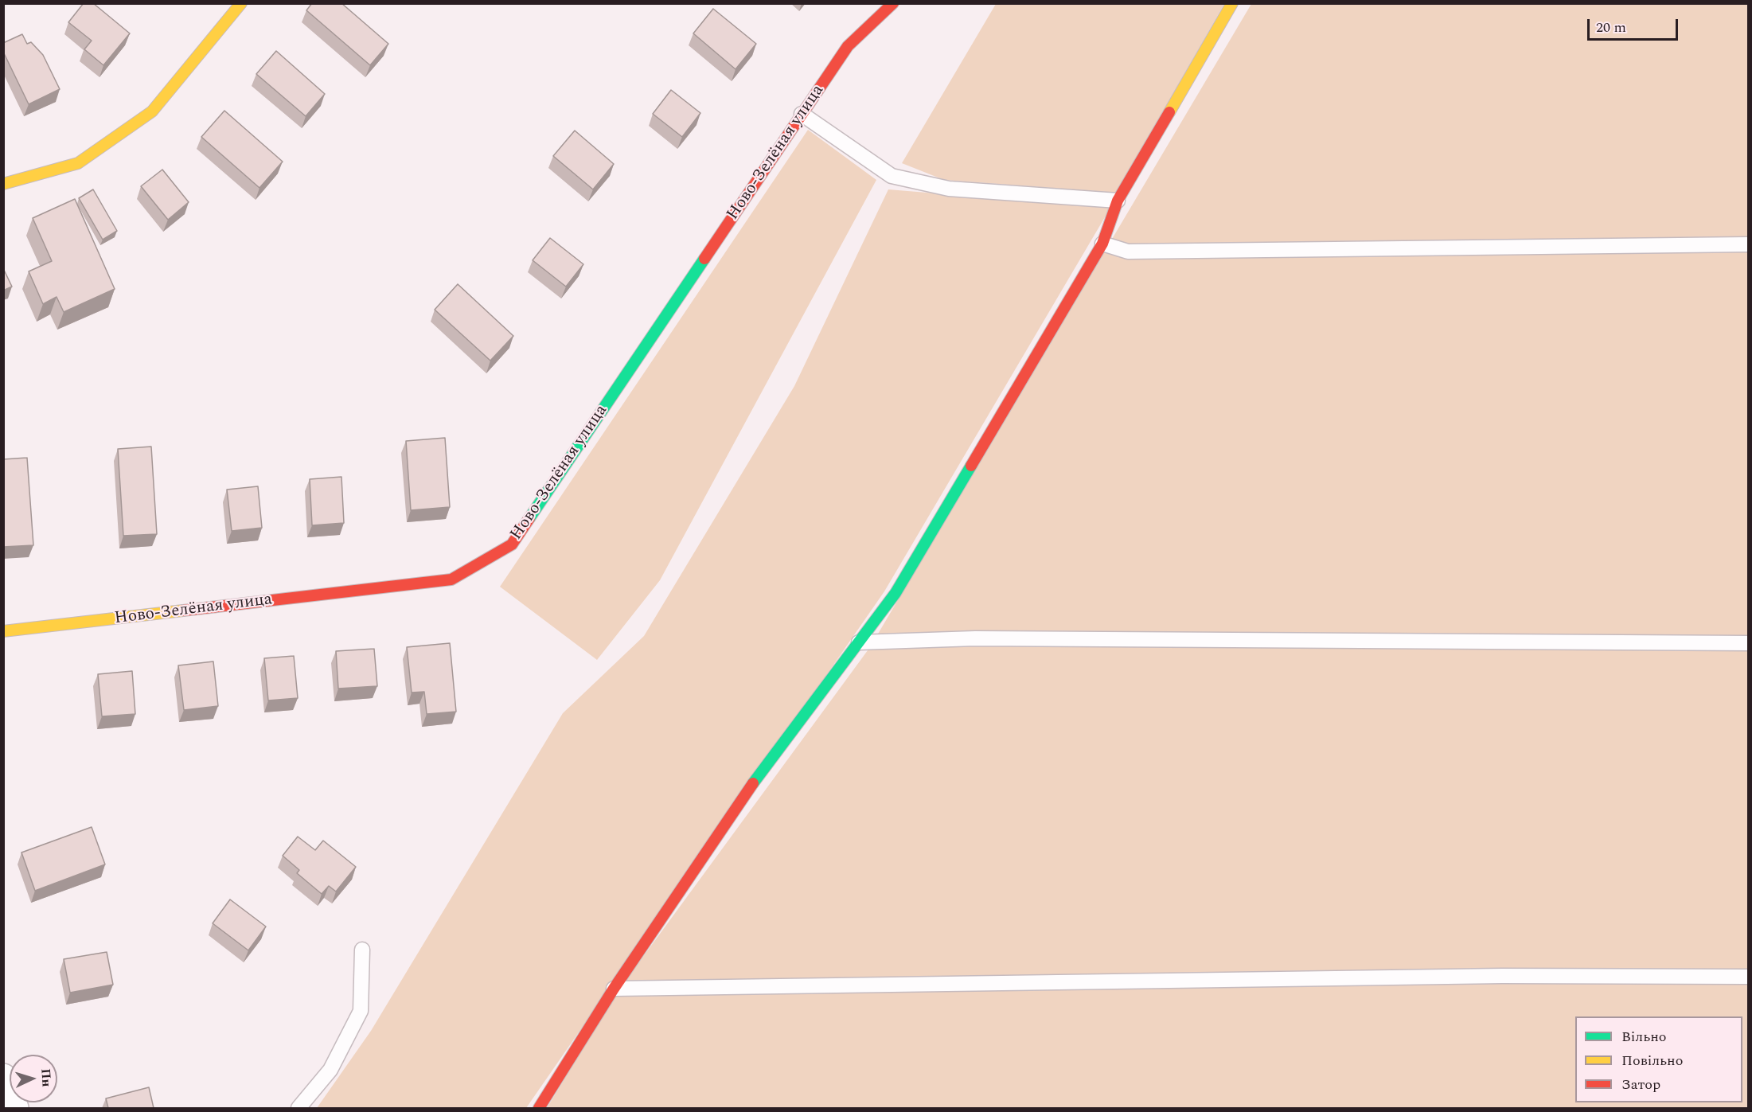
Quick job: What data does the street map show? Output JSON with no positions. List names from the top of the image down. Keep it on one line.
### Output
{"streets":{"street":["Ново-Зелёная улица"]},"legend":["Вільно","Повільно","Затор"],"scale_bar":"20 m","north":"right"}
